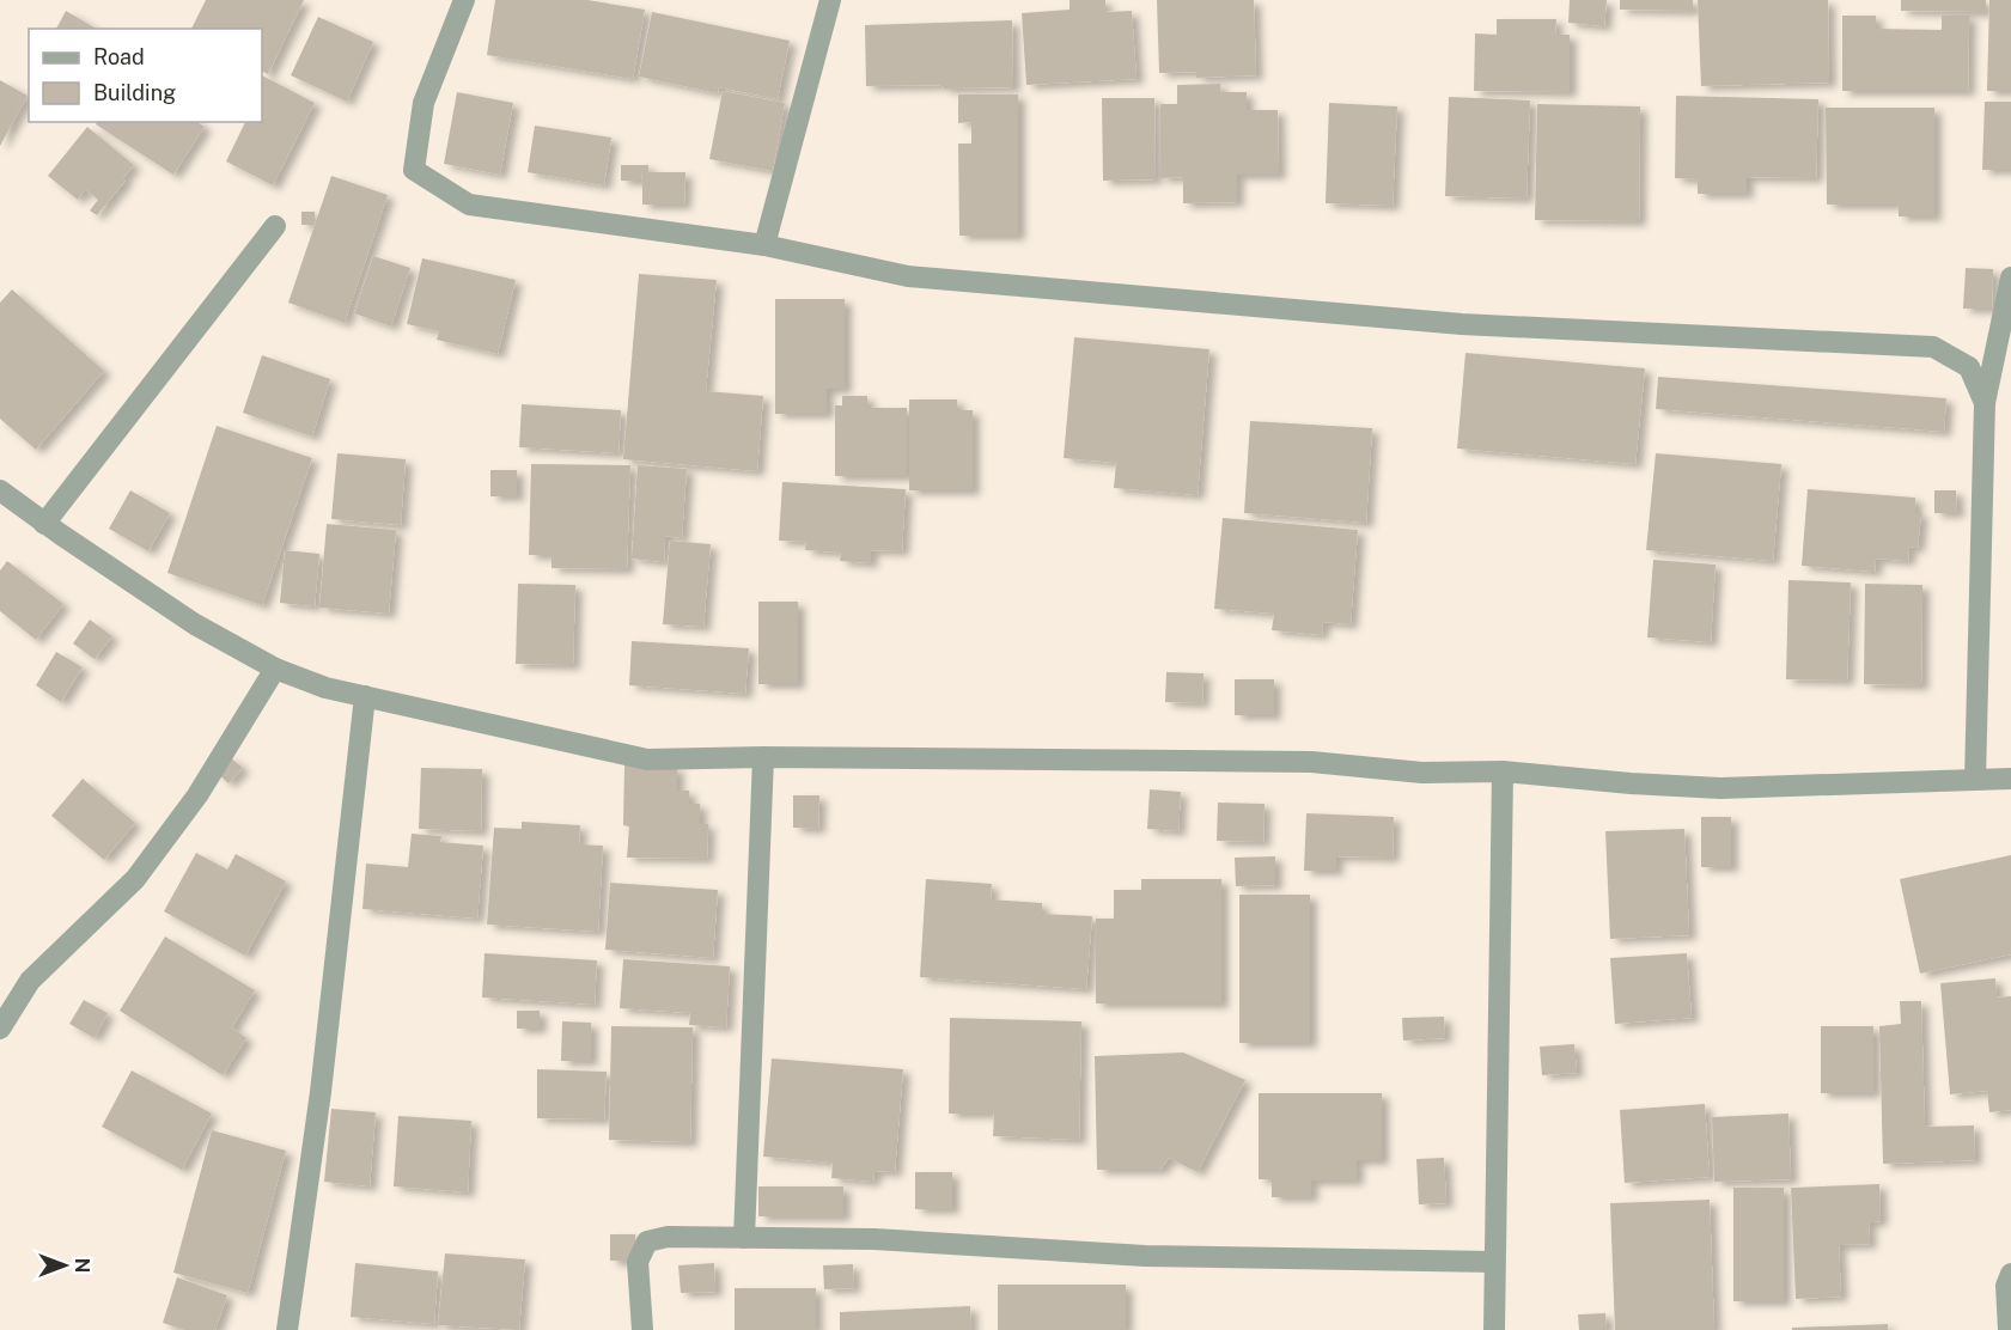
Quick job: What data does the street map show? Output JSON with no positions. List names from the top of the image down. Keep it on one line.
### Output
{"legend":["Road","Building"],"north":"right"}
